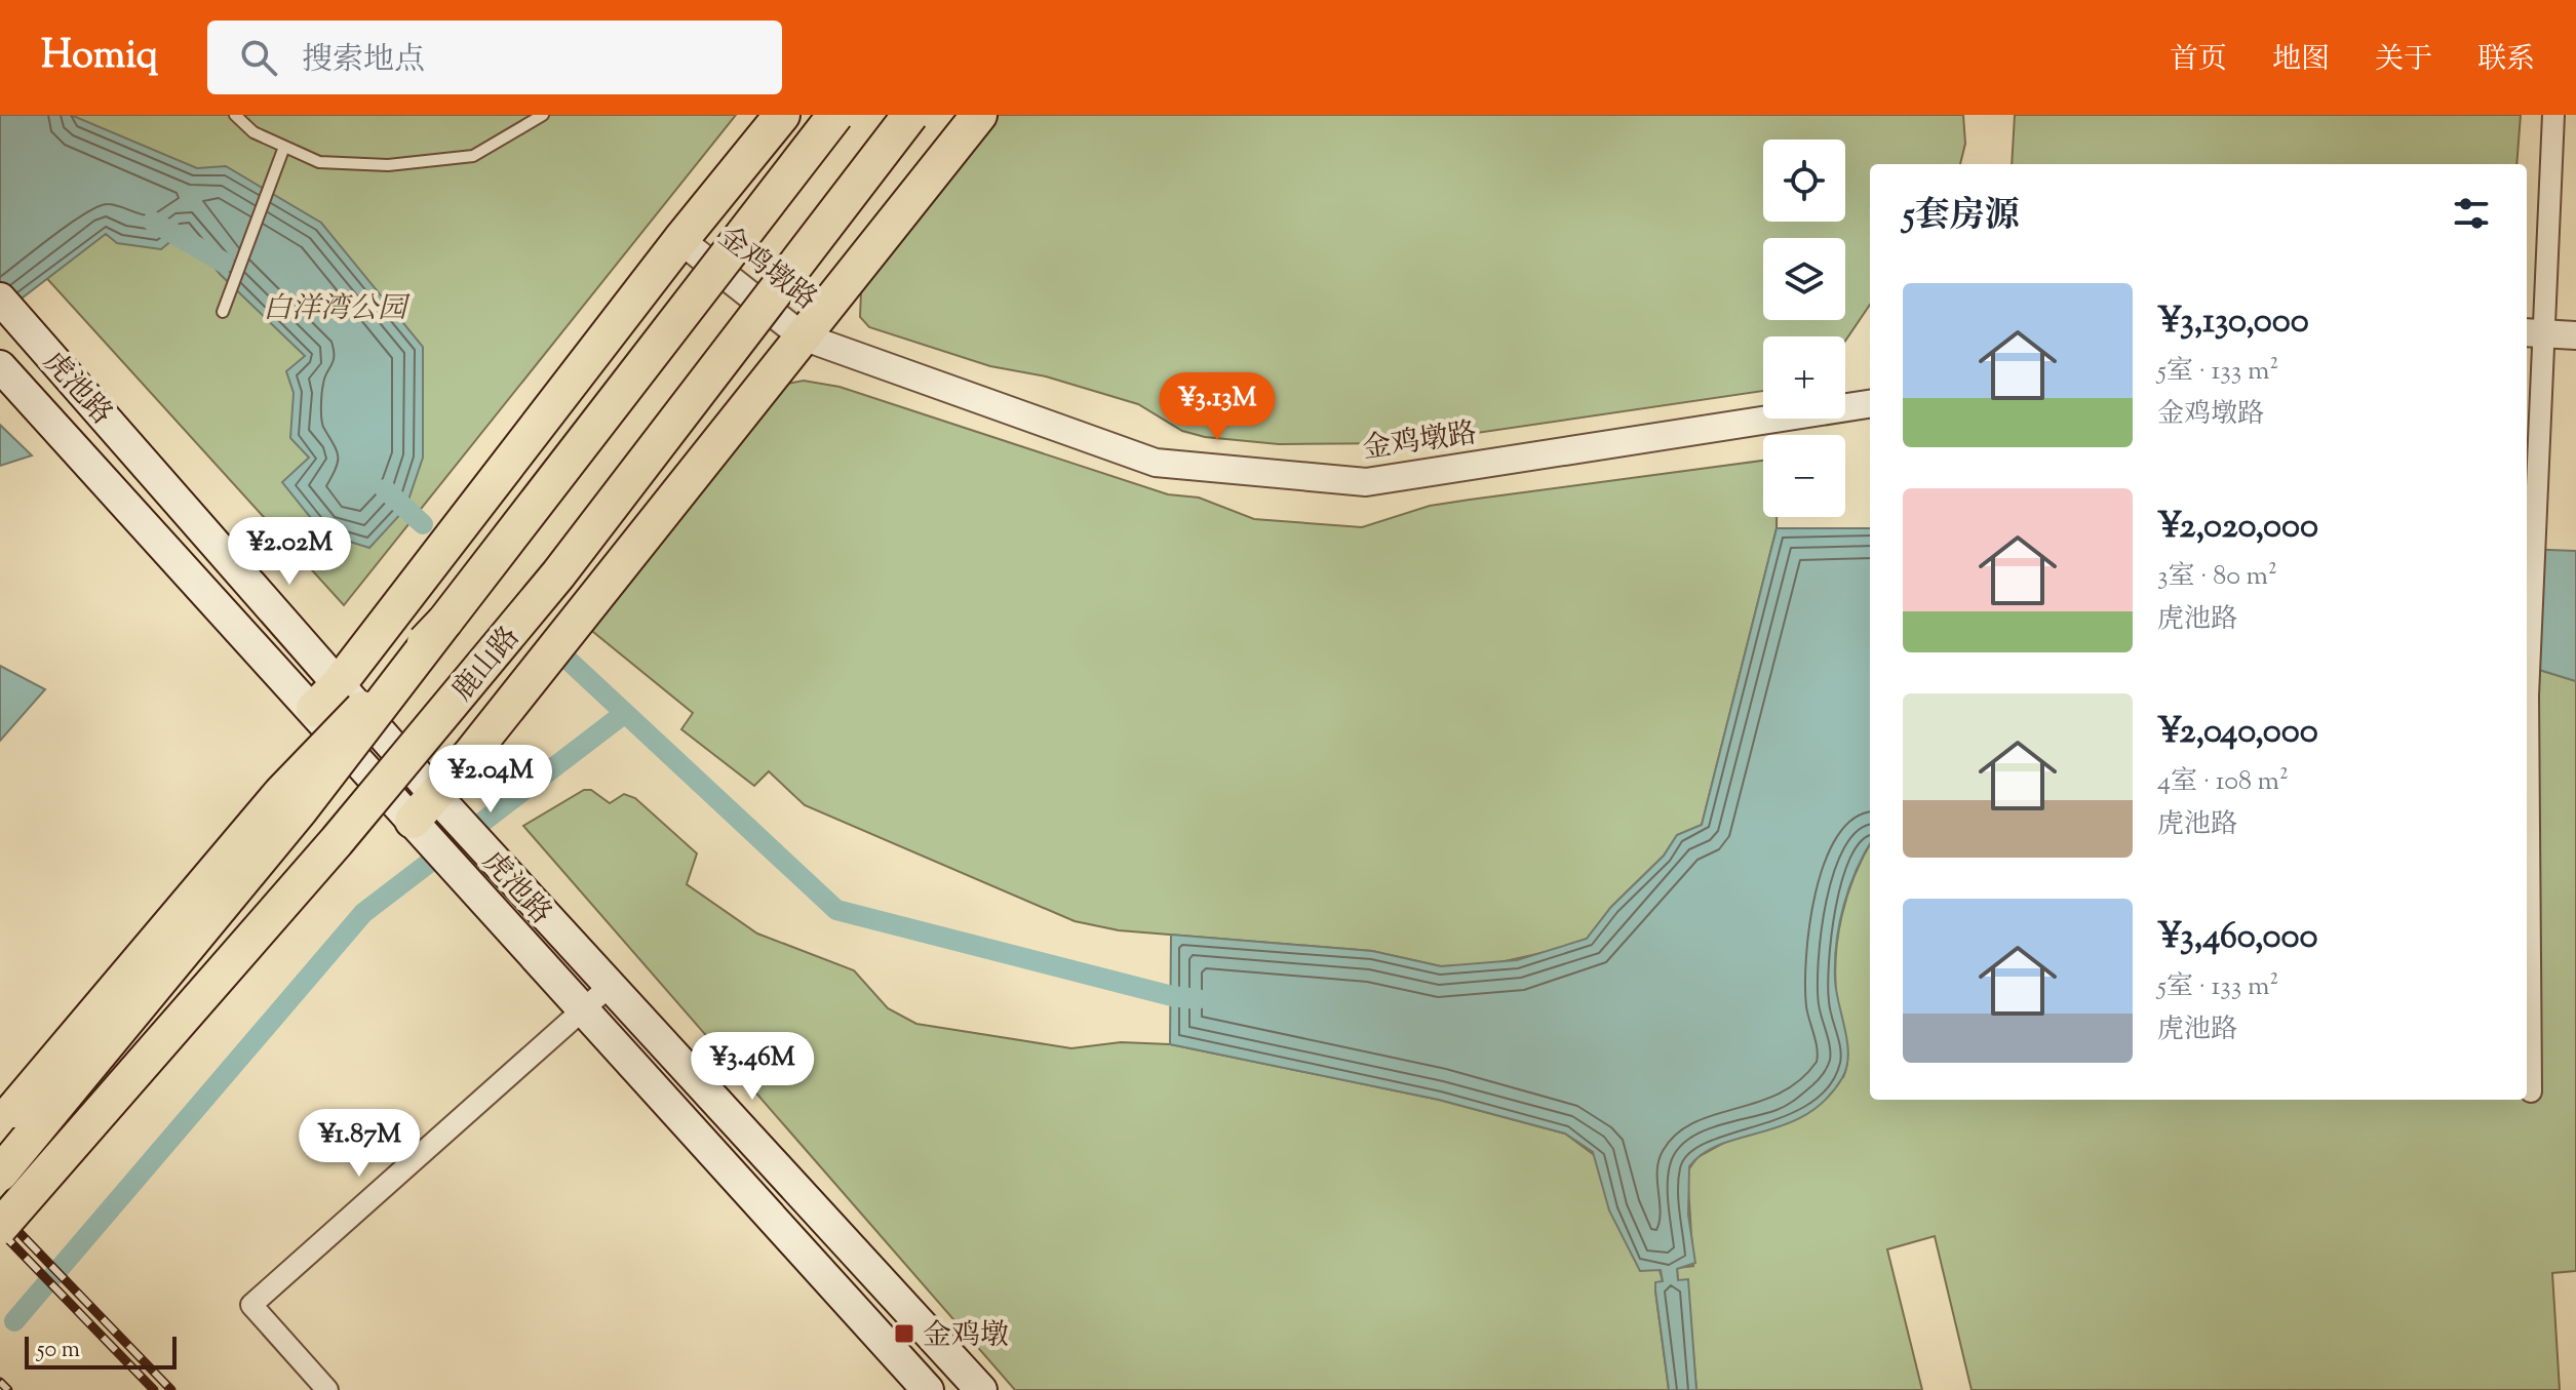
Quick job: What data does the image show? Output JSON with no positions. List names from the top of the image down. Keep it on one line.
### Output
{"streets":{"main road":["虎池路","鹿山路"],"street":["金鸡墩路"]},"parks":["白洋湾公园"],"places":{"transit":["金鸡墩"]},"scale_bar":"50 m","page":{"header":"Homiq","search":"搜索地点","nav":["首页","地图","关于","联系"],"map_buttons":["+","−"],"heading":"5套房源","list":[{"name":"¥3,130,000","note":"5室 · 133 m² · 金鸡墩路"},{"name":"¥2,020,000","note":"3室 · 80 m² · 虎池路"},{"name":"¥2,040,000","note":"4室 · 108 m² · 虎池路"},{"name":"¥3,460,000","note":"5室 · 133 m² · 虎池路"}],"price":["¥3.13M","¥2.02M","¥2.04M","¥3.46M","¥1.87M"],"scale":"50 m"}}
